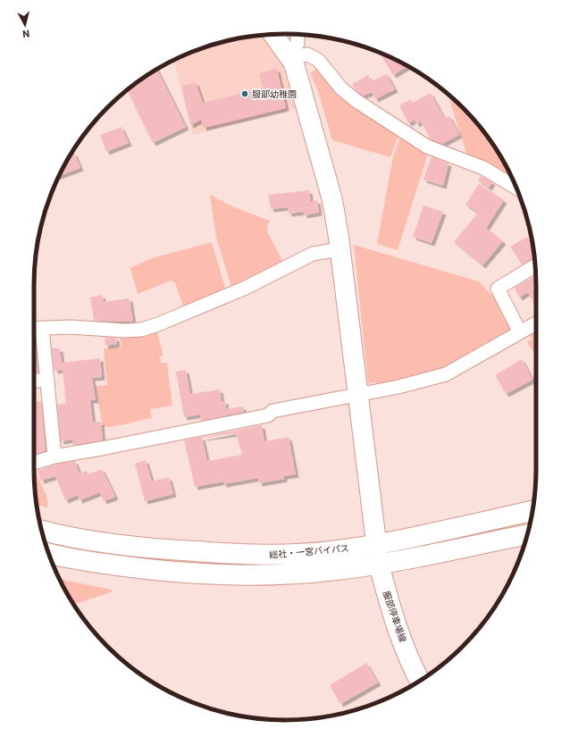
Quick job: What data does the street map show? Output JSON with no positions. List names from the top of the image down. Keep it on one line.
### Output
{"streets":{"main road":["総社・一宮バイパス","服部停車場線"]},"crossings":[["総社・一宮バイパス","服部停車場線"]],"places":["服部幼稚園"],"north":"bottom"}
